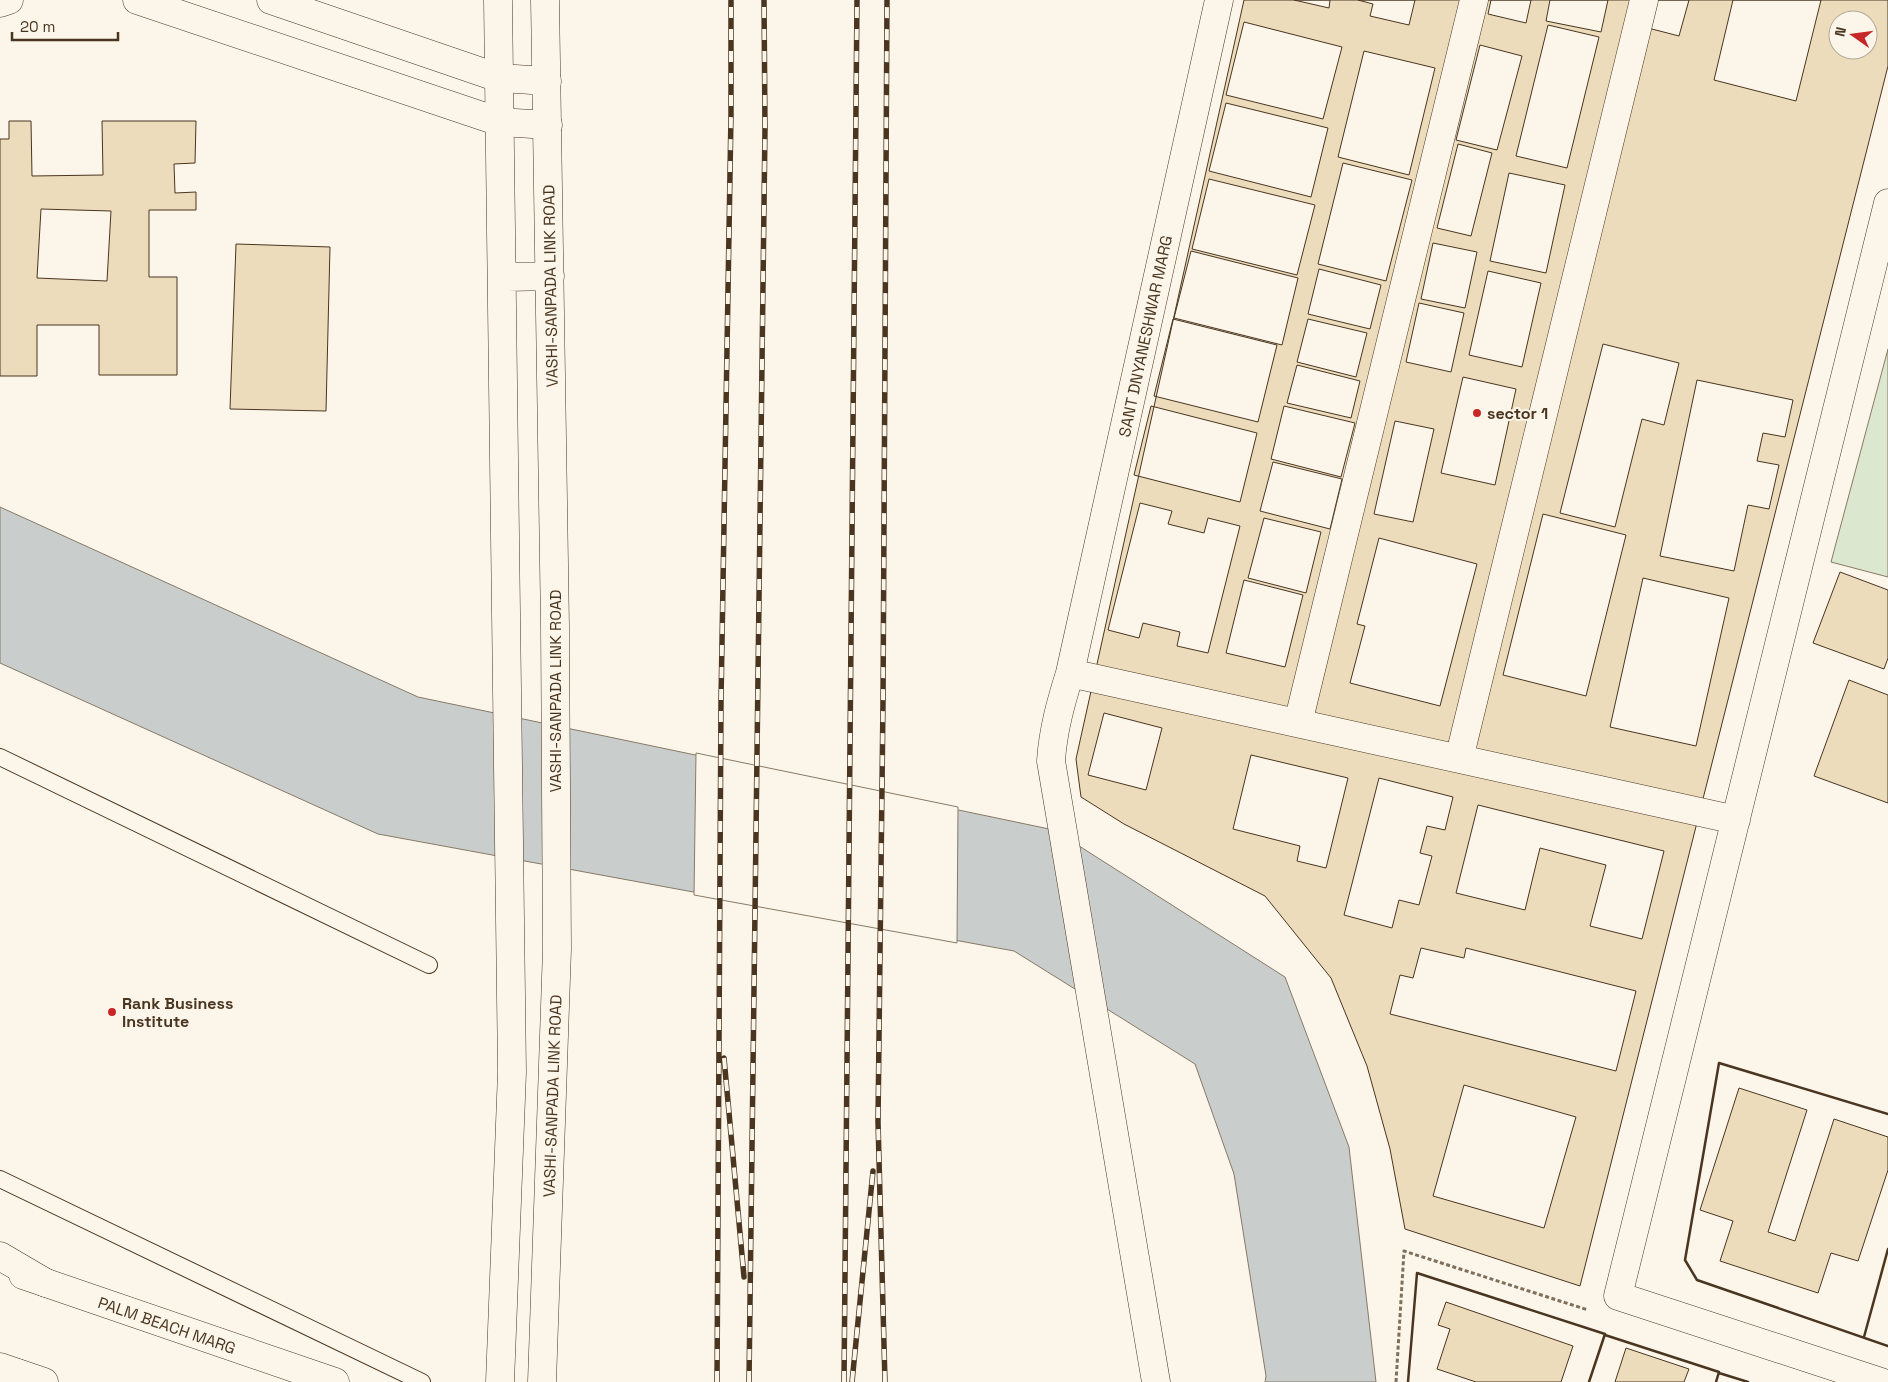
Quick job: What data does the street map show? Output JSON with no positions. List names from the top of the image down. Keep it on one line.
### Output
{"streets":{"main road":["VASHI-SANPADA LINK ROAD","SANT DNYANESHWAR MARG","PALM BEACH MARG"]},"places":["sector 1","Rank Business Institute"],"scale_bar":"20 m","north":"left"}
